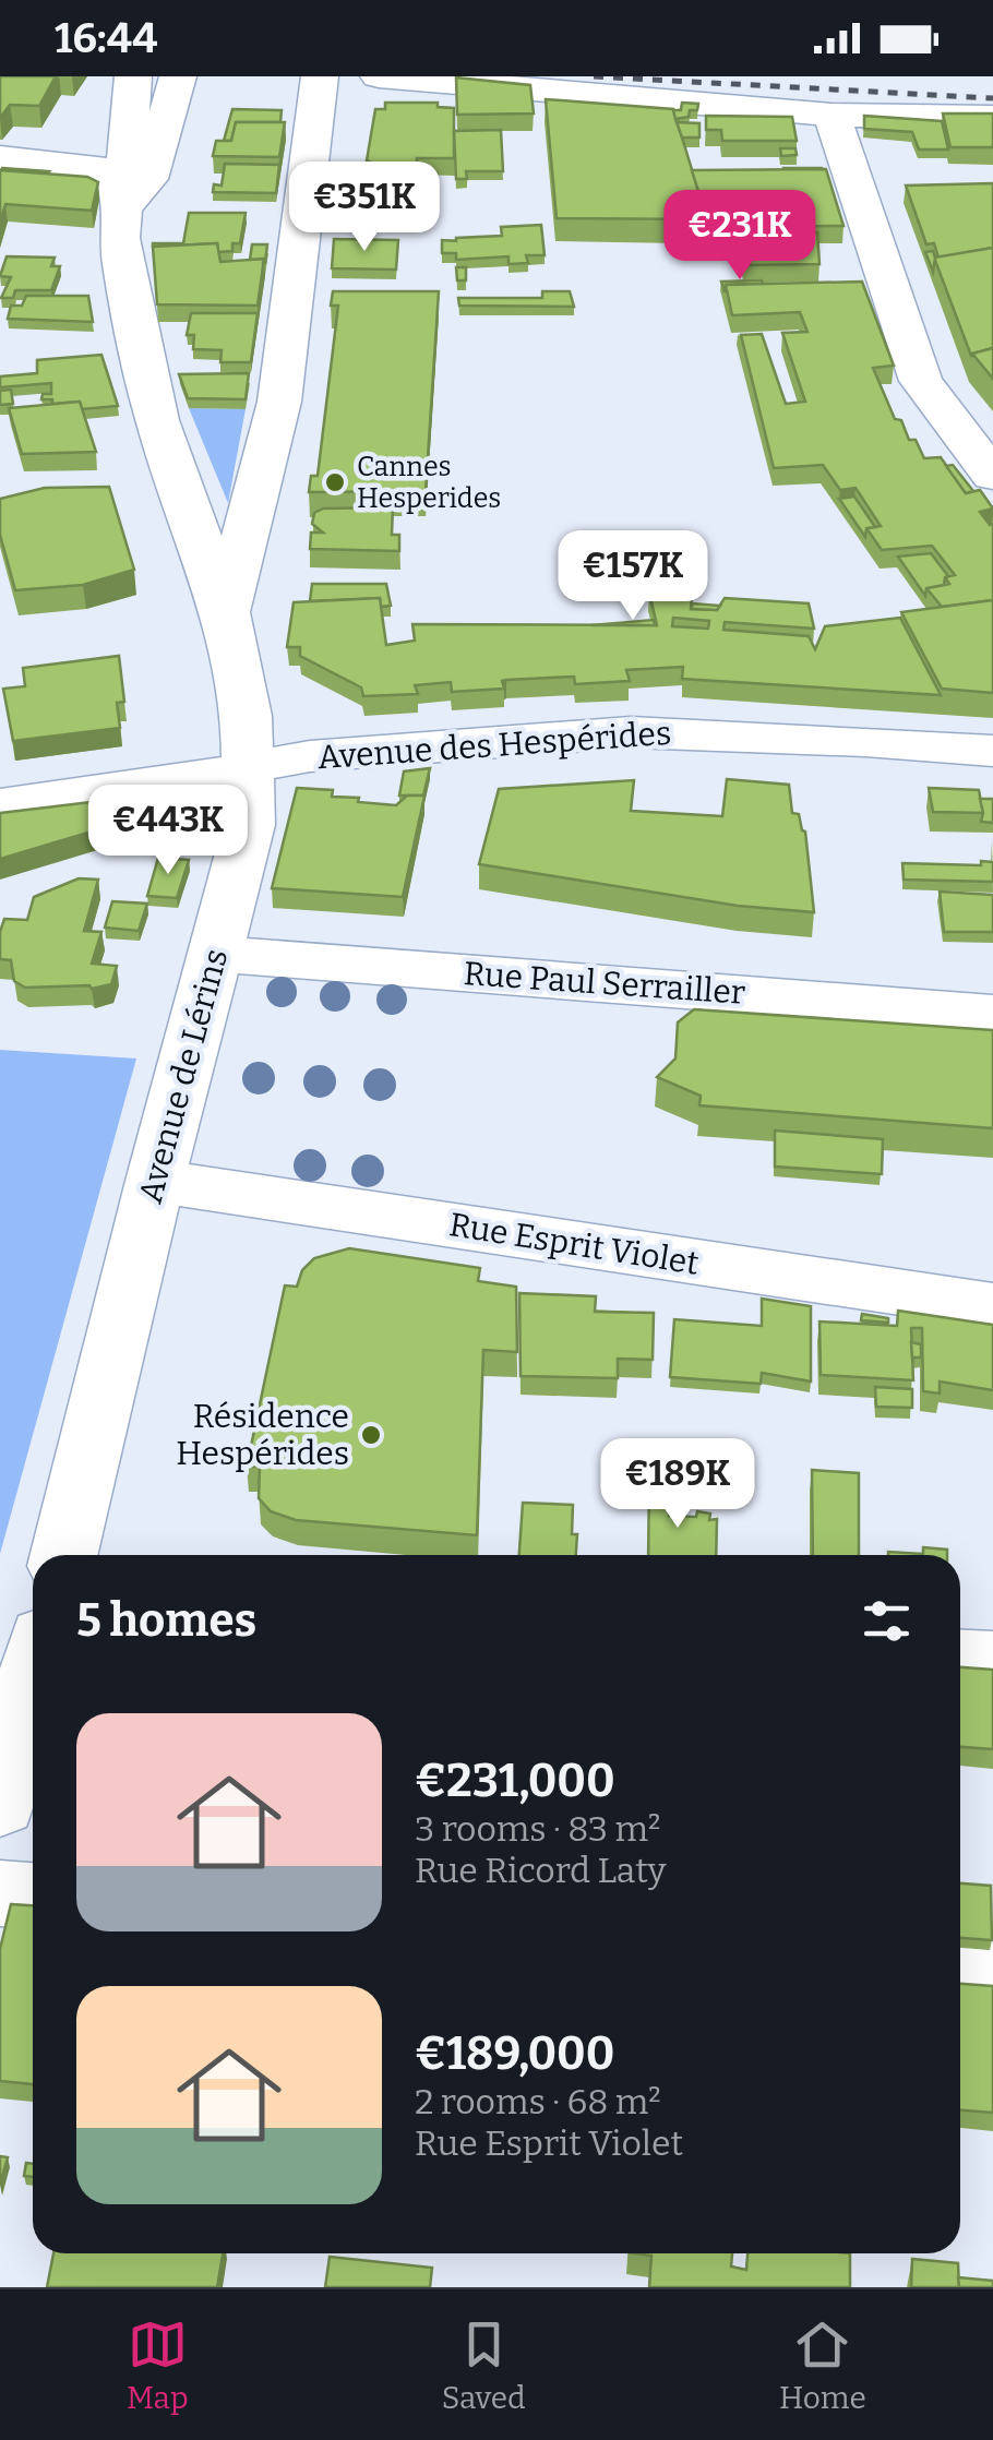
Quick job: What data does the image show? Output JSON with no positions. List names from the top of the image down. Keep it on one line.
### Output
{"streets":{"street":["Avenue des Hespérides","Rue Paul Serrailler","Avenue de Lérins","Rue Esprit Violet"]},"crossings":[["Avenue des Hespérides","Avenue de Lérins"],["Rue Paul Serrailler","Avenue de Lérins"],["Avenue de Lérins","Rue Esprit Violet"]],"places":["Cannes Hesperides","Résidence Hespérides"],"page":{"status":"16:44","price":["€351K","€231K","€157K","€443K","€189K"],"heading":"5 homes","list":[{"name":"€231,000","note":"3 rooms · 83 m² · Rue Ricord Laty"},{"name":"€189,000","note":"2 rooms · 68 m² · Rue Esprit Violet"}],"tabs":["Map","Saved","Home"]}}
